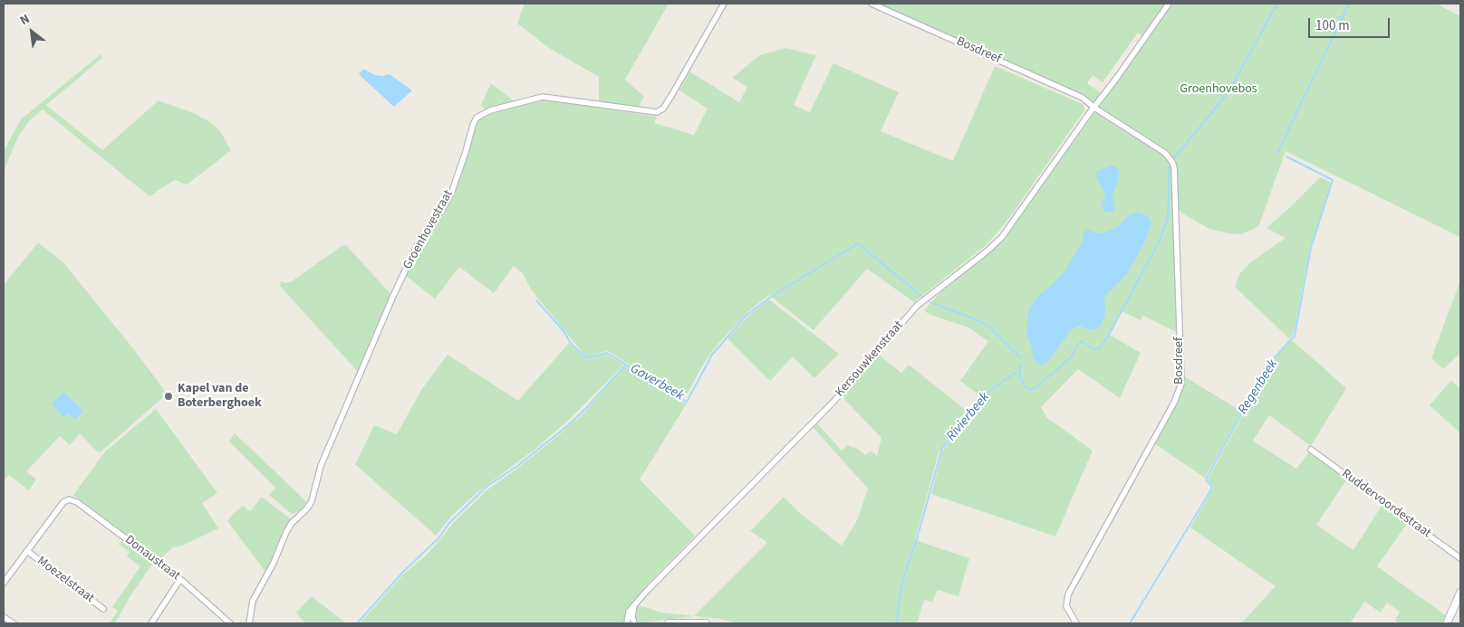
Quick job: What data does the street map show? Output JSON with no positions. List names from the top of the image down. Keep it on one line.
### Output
{"streets":{"street":["Bosdreef","Groenhovestraat","Kersouwkenstraat","Ruddervoordestraat","Donaustraat","Moezelstraat"]},"crossings":[["Bosdreef","Kersouwkenstraat"],["Donaustraat","Moezelstraat"]],"water":["Gaverbeek","Regenbeek","Rivierbeek"],"parks":["Groenhovebos"],"places":["Kapel van de Boterberghoek"],"scale_bar":"100 m","north":"top left"}
